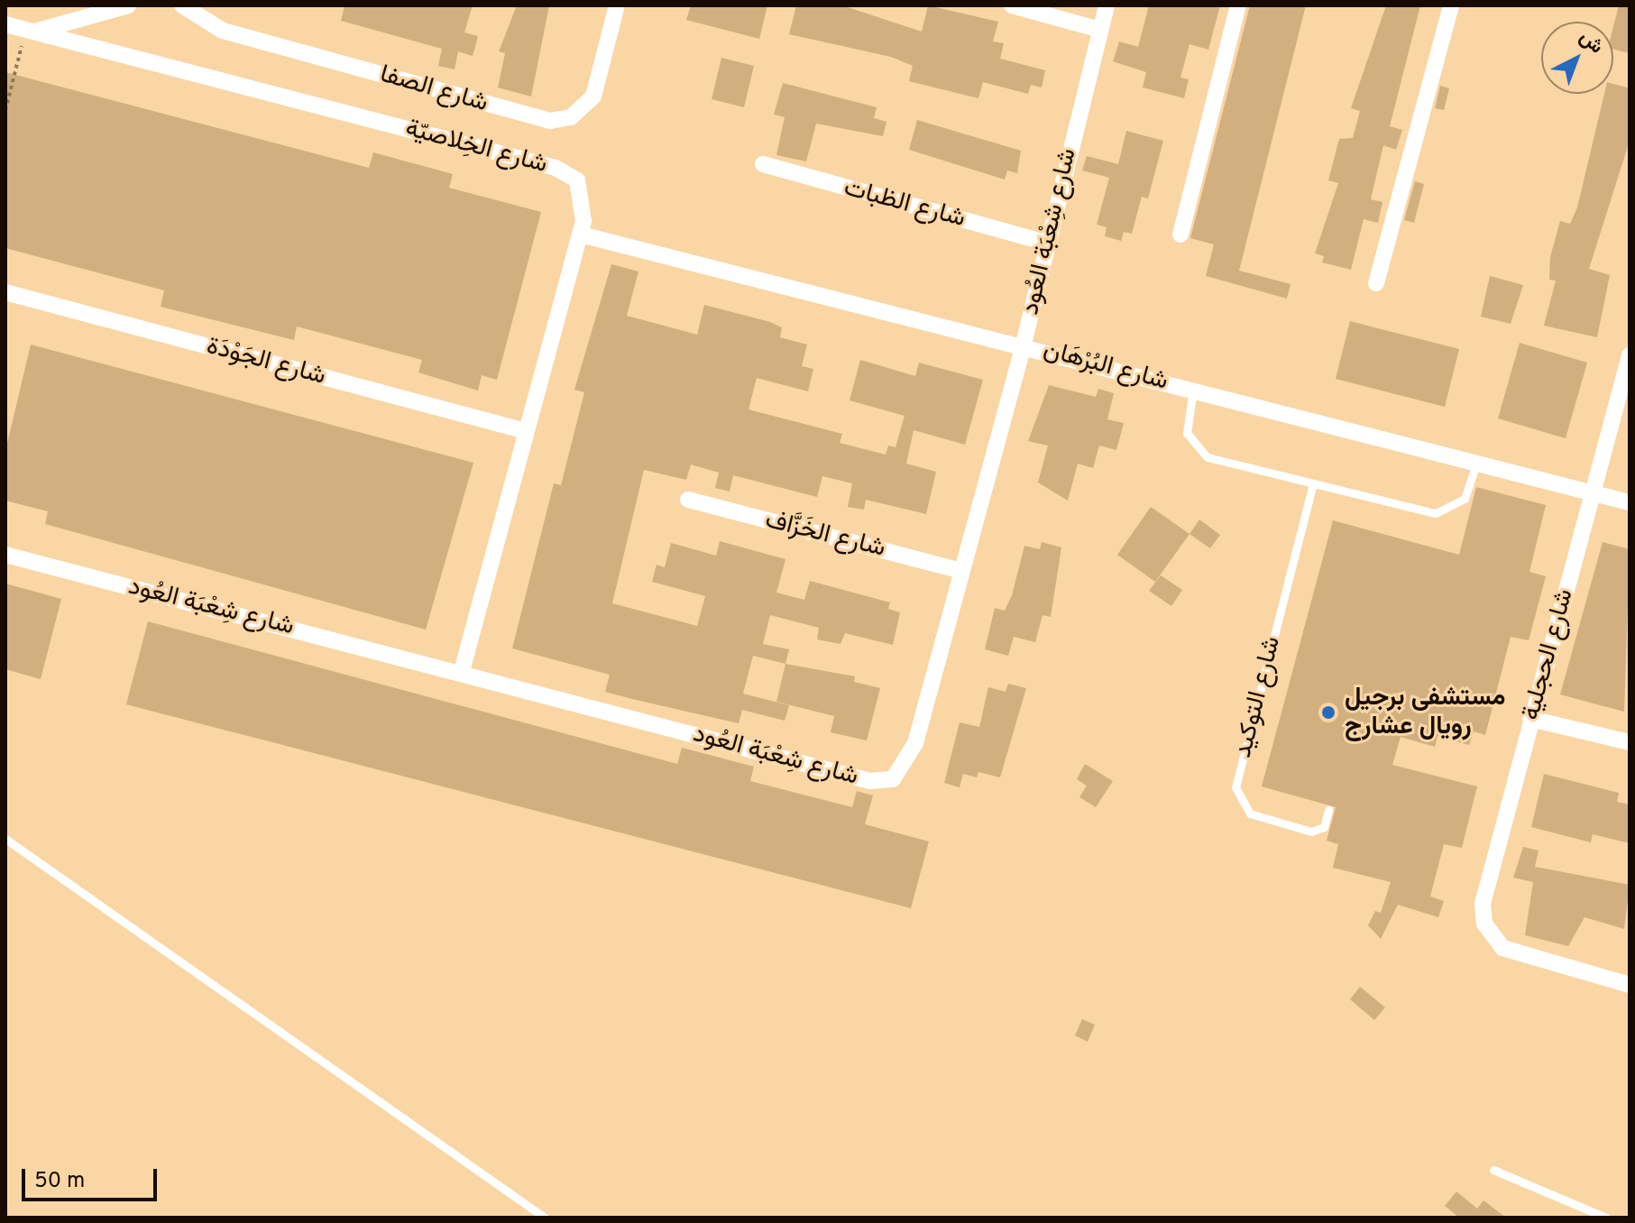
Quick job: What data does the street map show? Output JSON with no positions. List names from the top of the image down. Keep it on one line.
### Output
{"streets":{"street":["شارع الصفا","شارع الخِلاصيّة","شارع الظبات","شارع شِعْبَة العُود","شارع الجَوْدَة","شارع البُرْهَان","شارع الخَزَّاف","شارع الحجلية"],"lane":["شارع التوكيد"]},"crossings":[["شارع الخِلاصيّة","شارع شِعْبَة العُود"],["شارع الخِلاصيّة","شارع الجَوْدَة"],["شارع الخِلاصيّة","شارع البُرْهَان"],["شارع الظبات","شارع شِعْبَة العُود"],["شارع شِعْبَة العُود","شارع البُرْهَان"],["شارع شِعْبَة العُود","شارع الخَزَّاف"],["شارع البُرْهَان","شارع الحجلية"]],"places":["مستشفى برجيل رويال عشارج"],"scale_bar":"50 m","north":"top right"}
